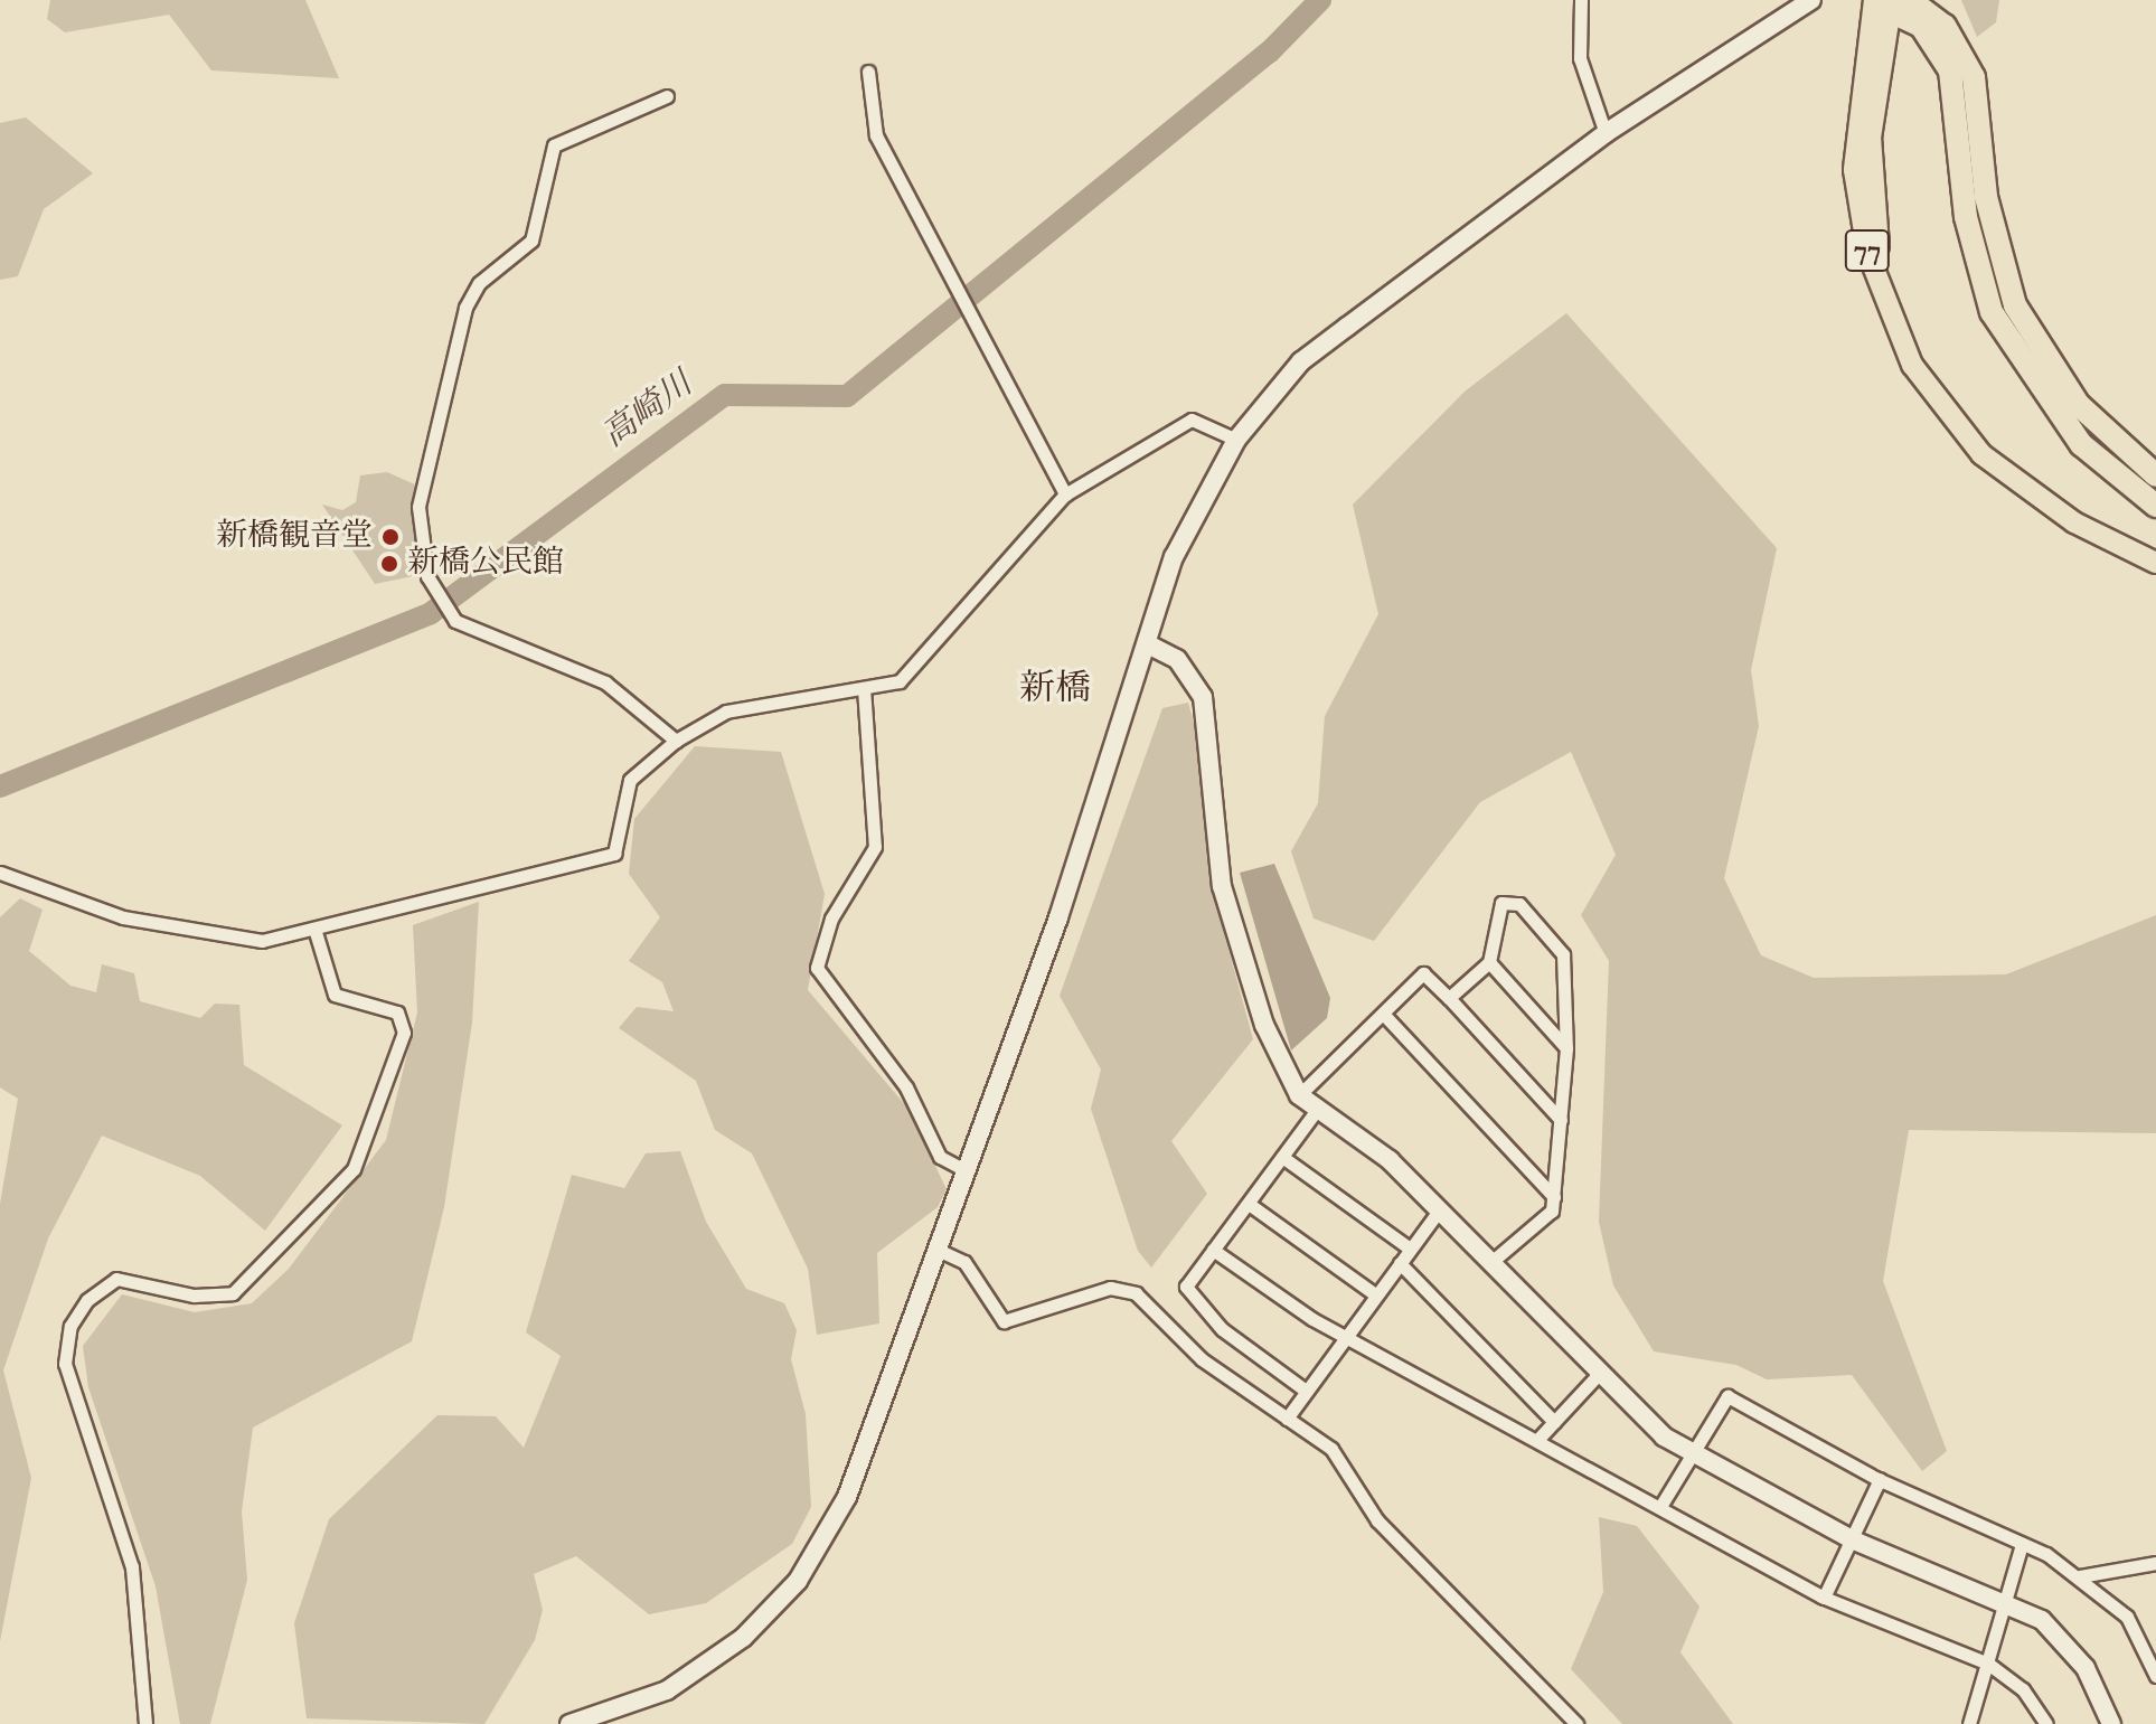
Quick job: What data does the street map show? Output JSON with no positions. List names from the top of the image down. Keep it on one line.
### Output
{"streets":{"main road":["77"]},"districts":["新橋"],"water":["高崎川"],"places":["新橋観音堂","新橋公民館"]}
